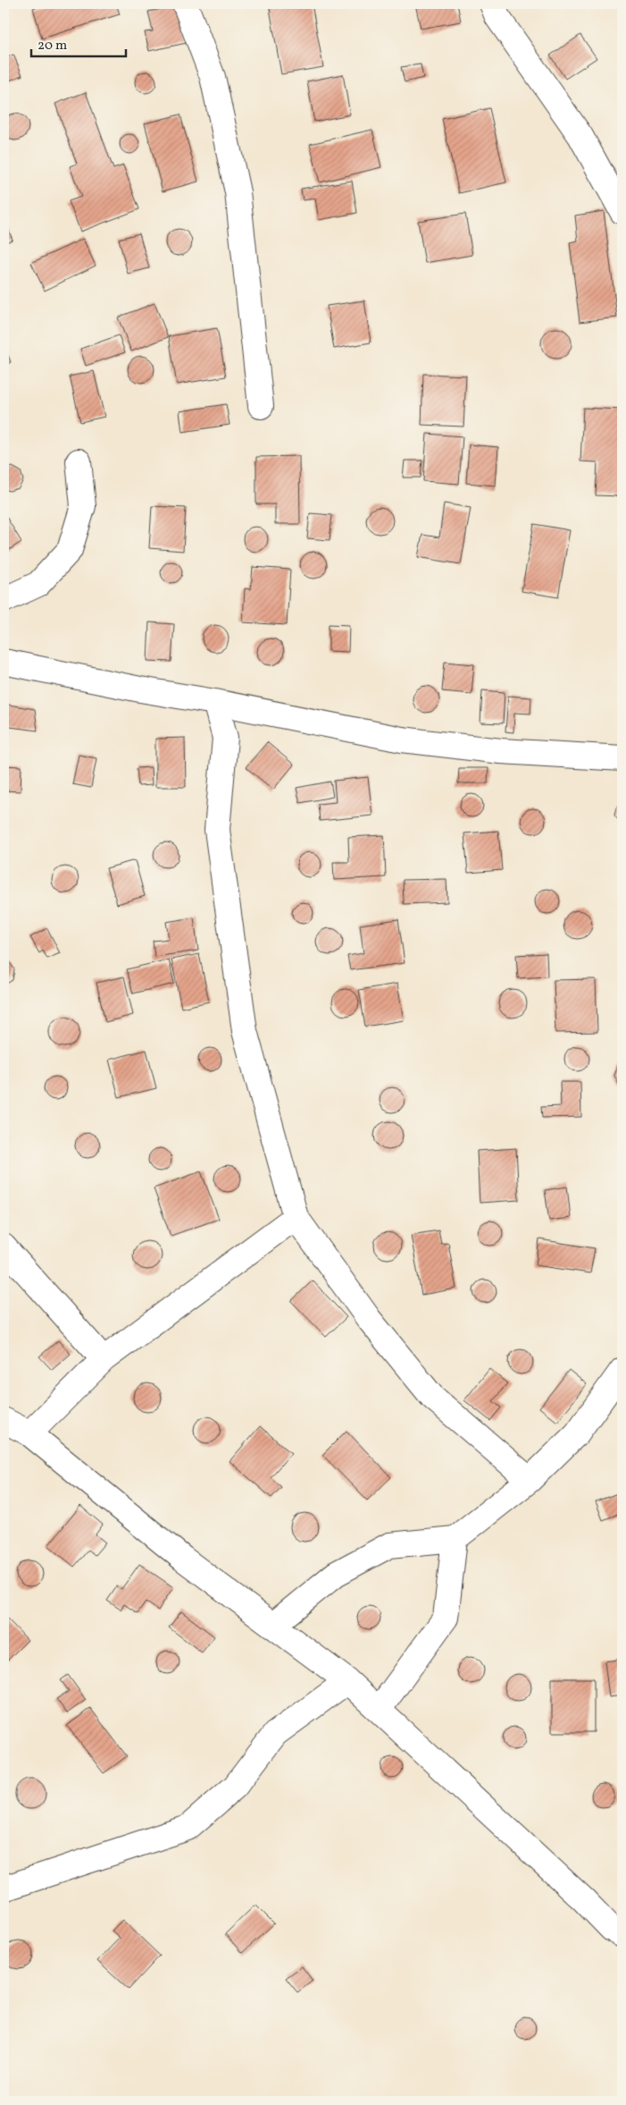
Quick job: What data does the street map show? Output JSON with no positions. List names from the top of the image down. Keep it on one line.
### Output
{"scale_bar":"20 m"}
